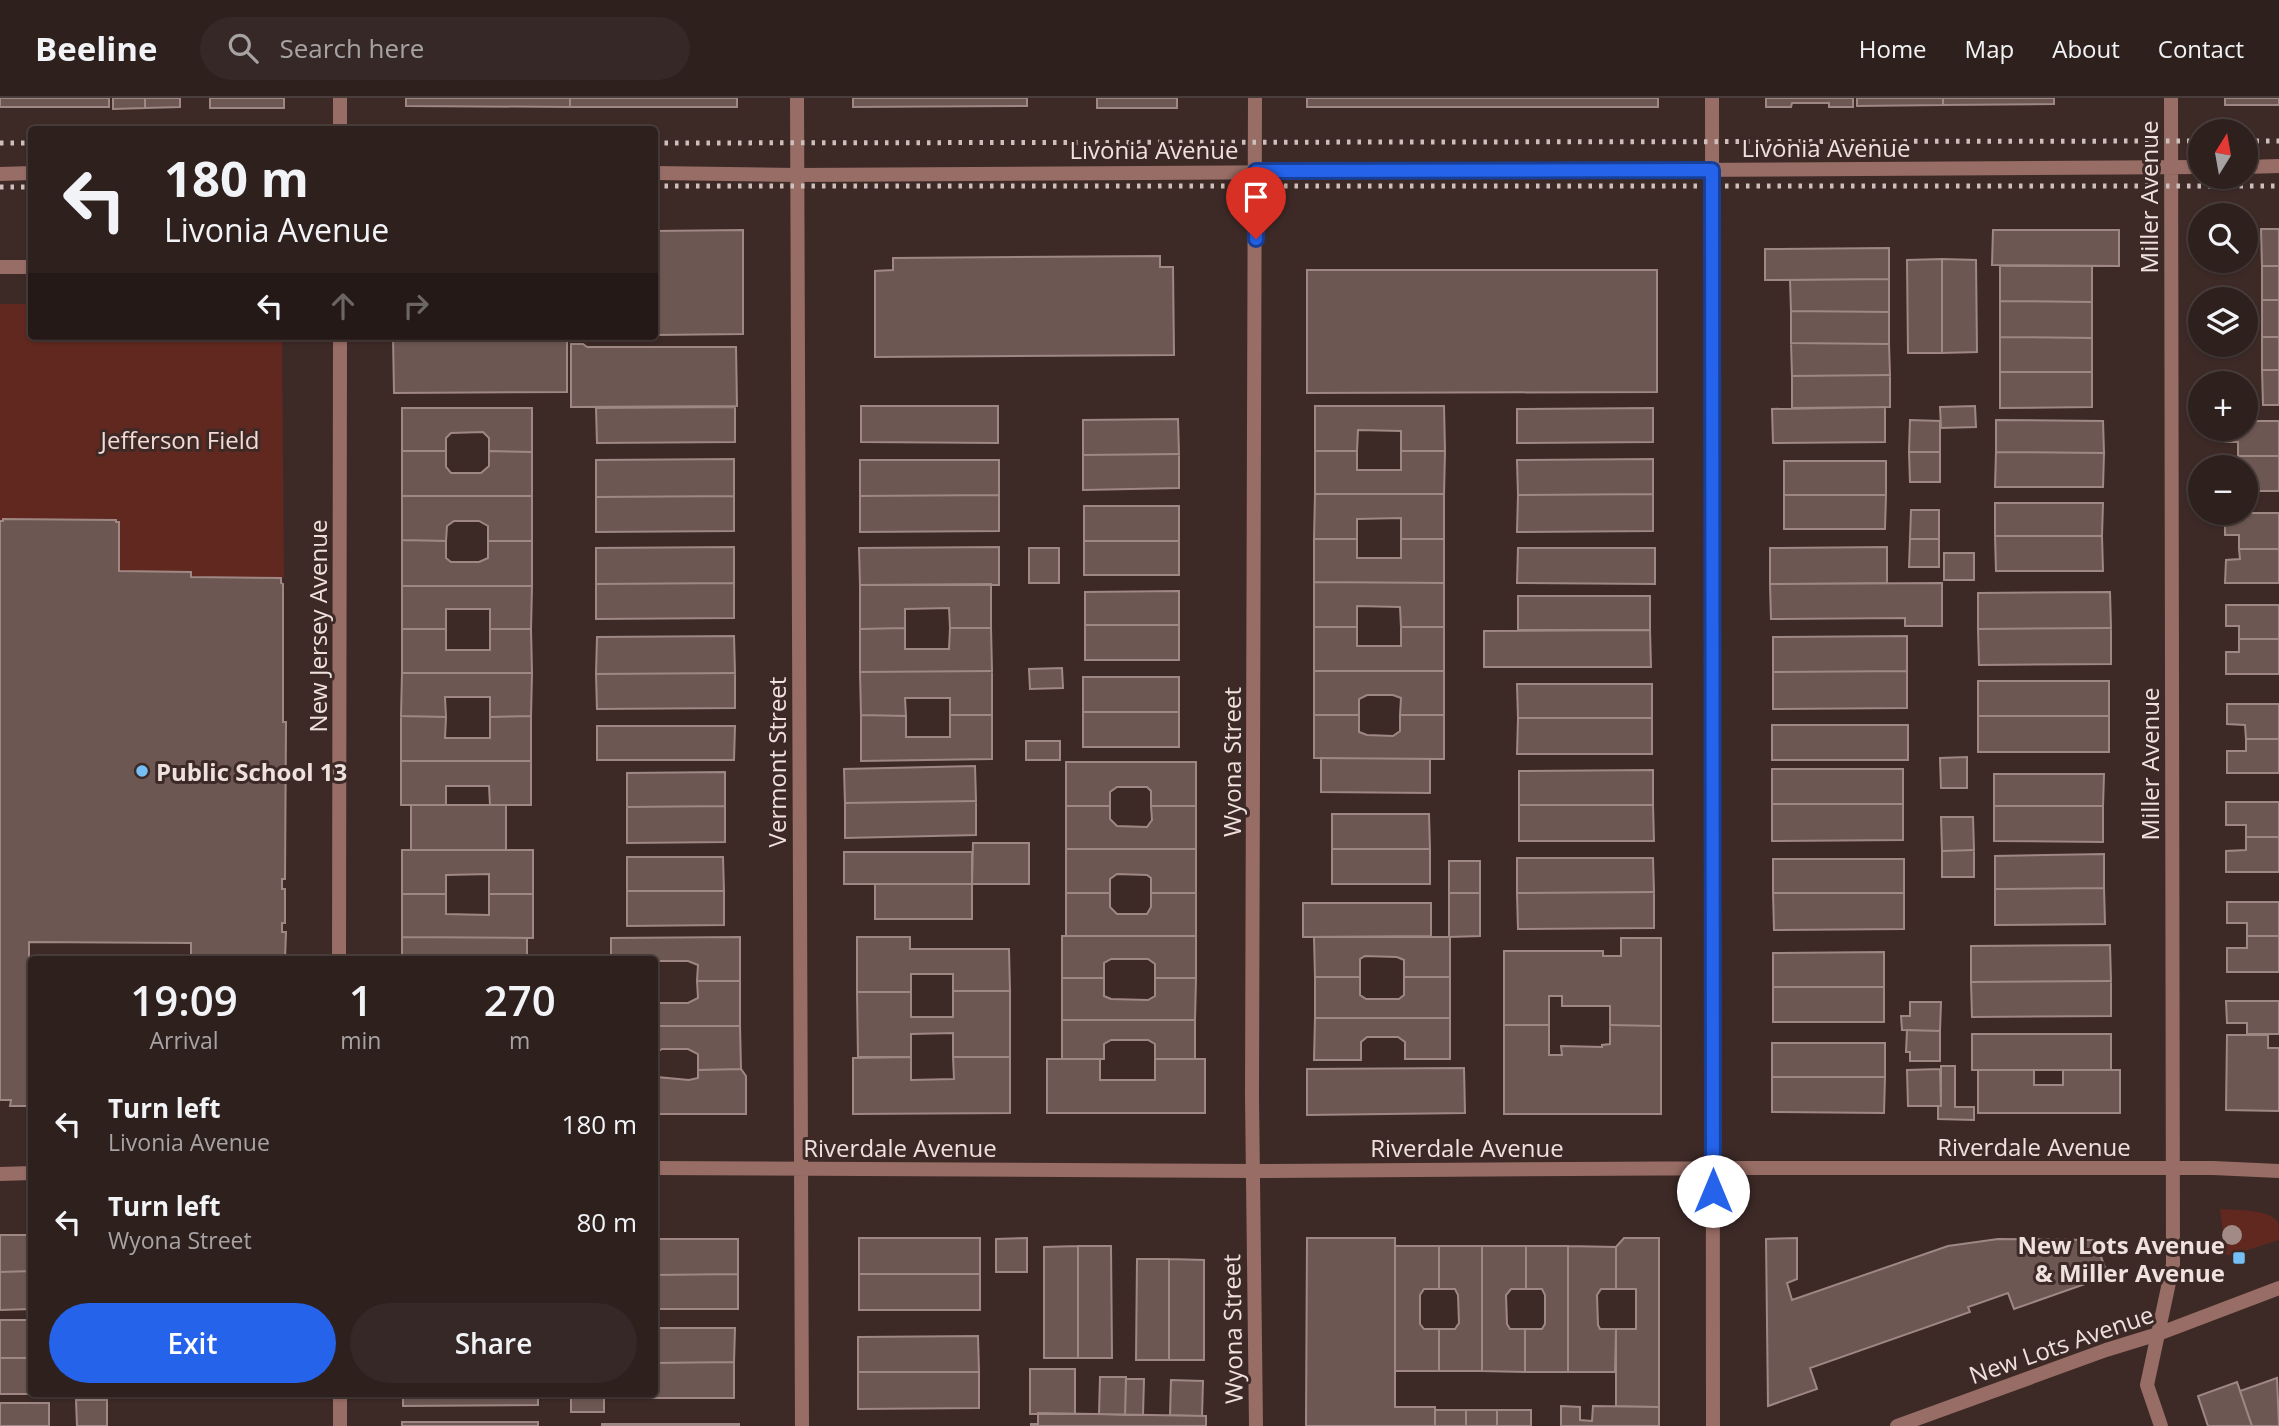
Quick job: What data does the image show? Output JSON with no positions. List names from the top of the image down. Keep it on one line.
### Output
{"streets":{"street":["Livonia Avenue","Miller Avenue","New Jersey Avenue","Vermont Street","Wyona Street","Riverdale Avenue","New Lots Avenue"]},"crossings":[["Livonia Avenue","Miller Avenue"],["Livonia Avenue","Vermont Street"],["Livonia Avenue","Wyona Street"],["Miller Avenue","Riverdale Avenue"],["Miller Avenue","New Lots Avenue"],["Vermont Street","Riverdale Avenue"],["Wyona Street","Riverdale Avenue"]],"parks":["Jefferson Field"],"places":{"other":["Public School 13"],"transit":["New Lots Avenue & Miller Avenue"]},"north":"top","page":{"header":"Beeline","search":"Search here","nav":["Home","Map","About","Contact"],"map_buttons":["+","−"],"turn":["180 m","Livonia Avenue"],"eta":["19:09","Arrival","1","min","270","m"],"list":[{"name":"Turn left","note":"Livonia Avenue","value":"180 m"},{"name":"Turn left","note":"Wyona Street","value":"80 m"}],"buttons":["Exit","Share"]}}
